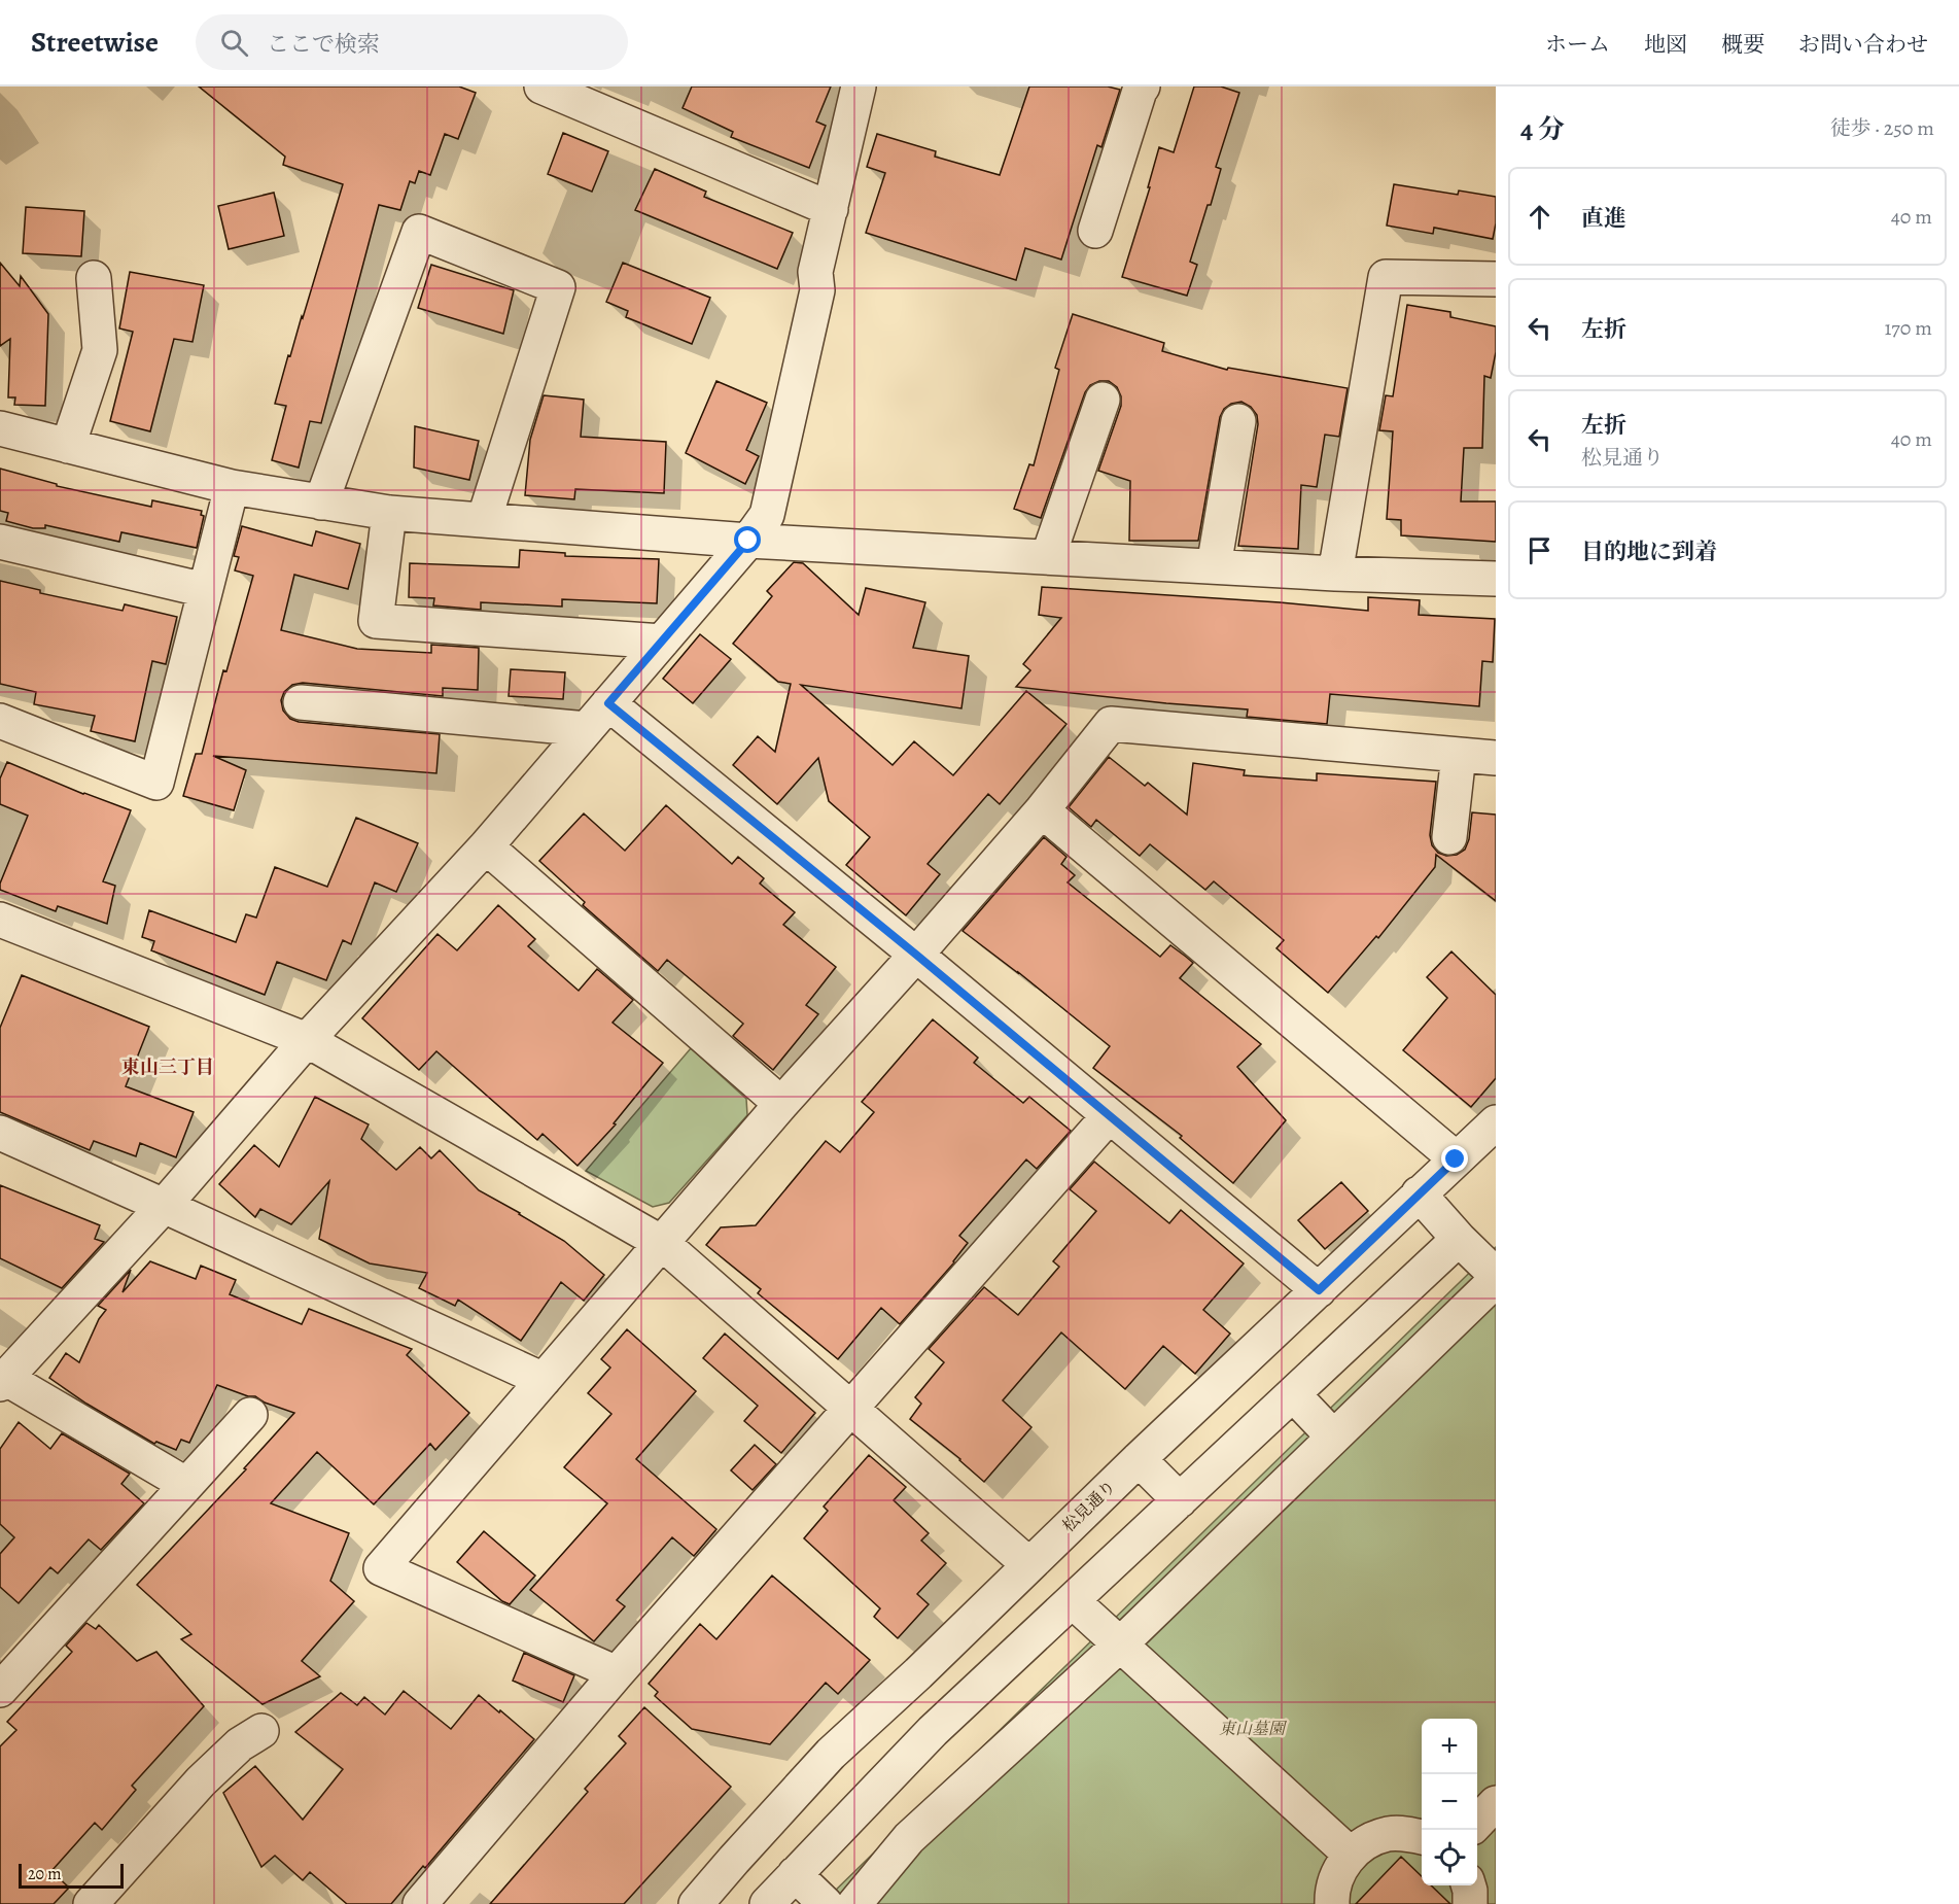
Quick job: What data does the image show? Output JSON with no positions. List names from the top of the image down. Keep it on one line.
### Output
{"streets":{"street":["松見通り"]},"districts":["東山三丁目"],"parks":["東山墓園"],"scale_bar":"20 m","page":{"header":"Streetwise","search":"ここで検索","nav":["ホーム","地図","概要","お問い合わせ"],"heading":["4 分","徒歩 · 250 m"],"list":[["直進","40 m"],["左折","170 m"],["左折","松見通り","40 m"],"目的地に到着"],"map_buttons":["+","−"],"scale":"20 m"}}
